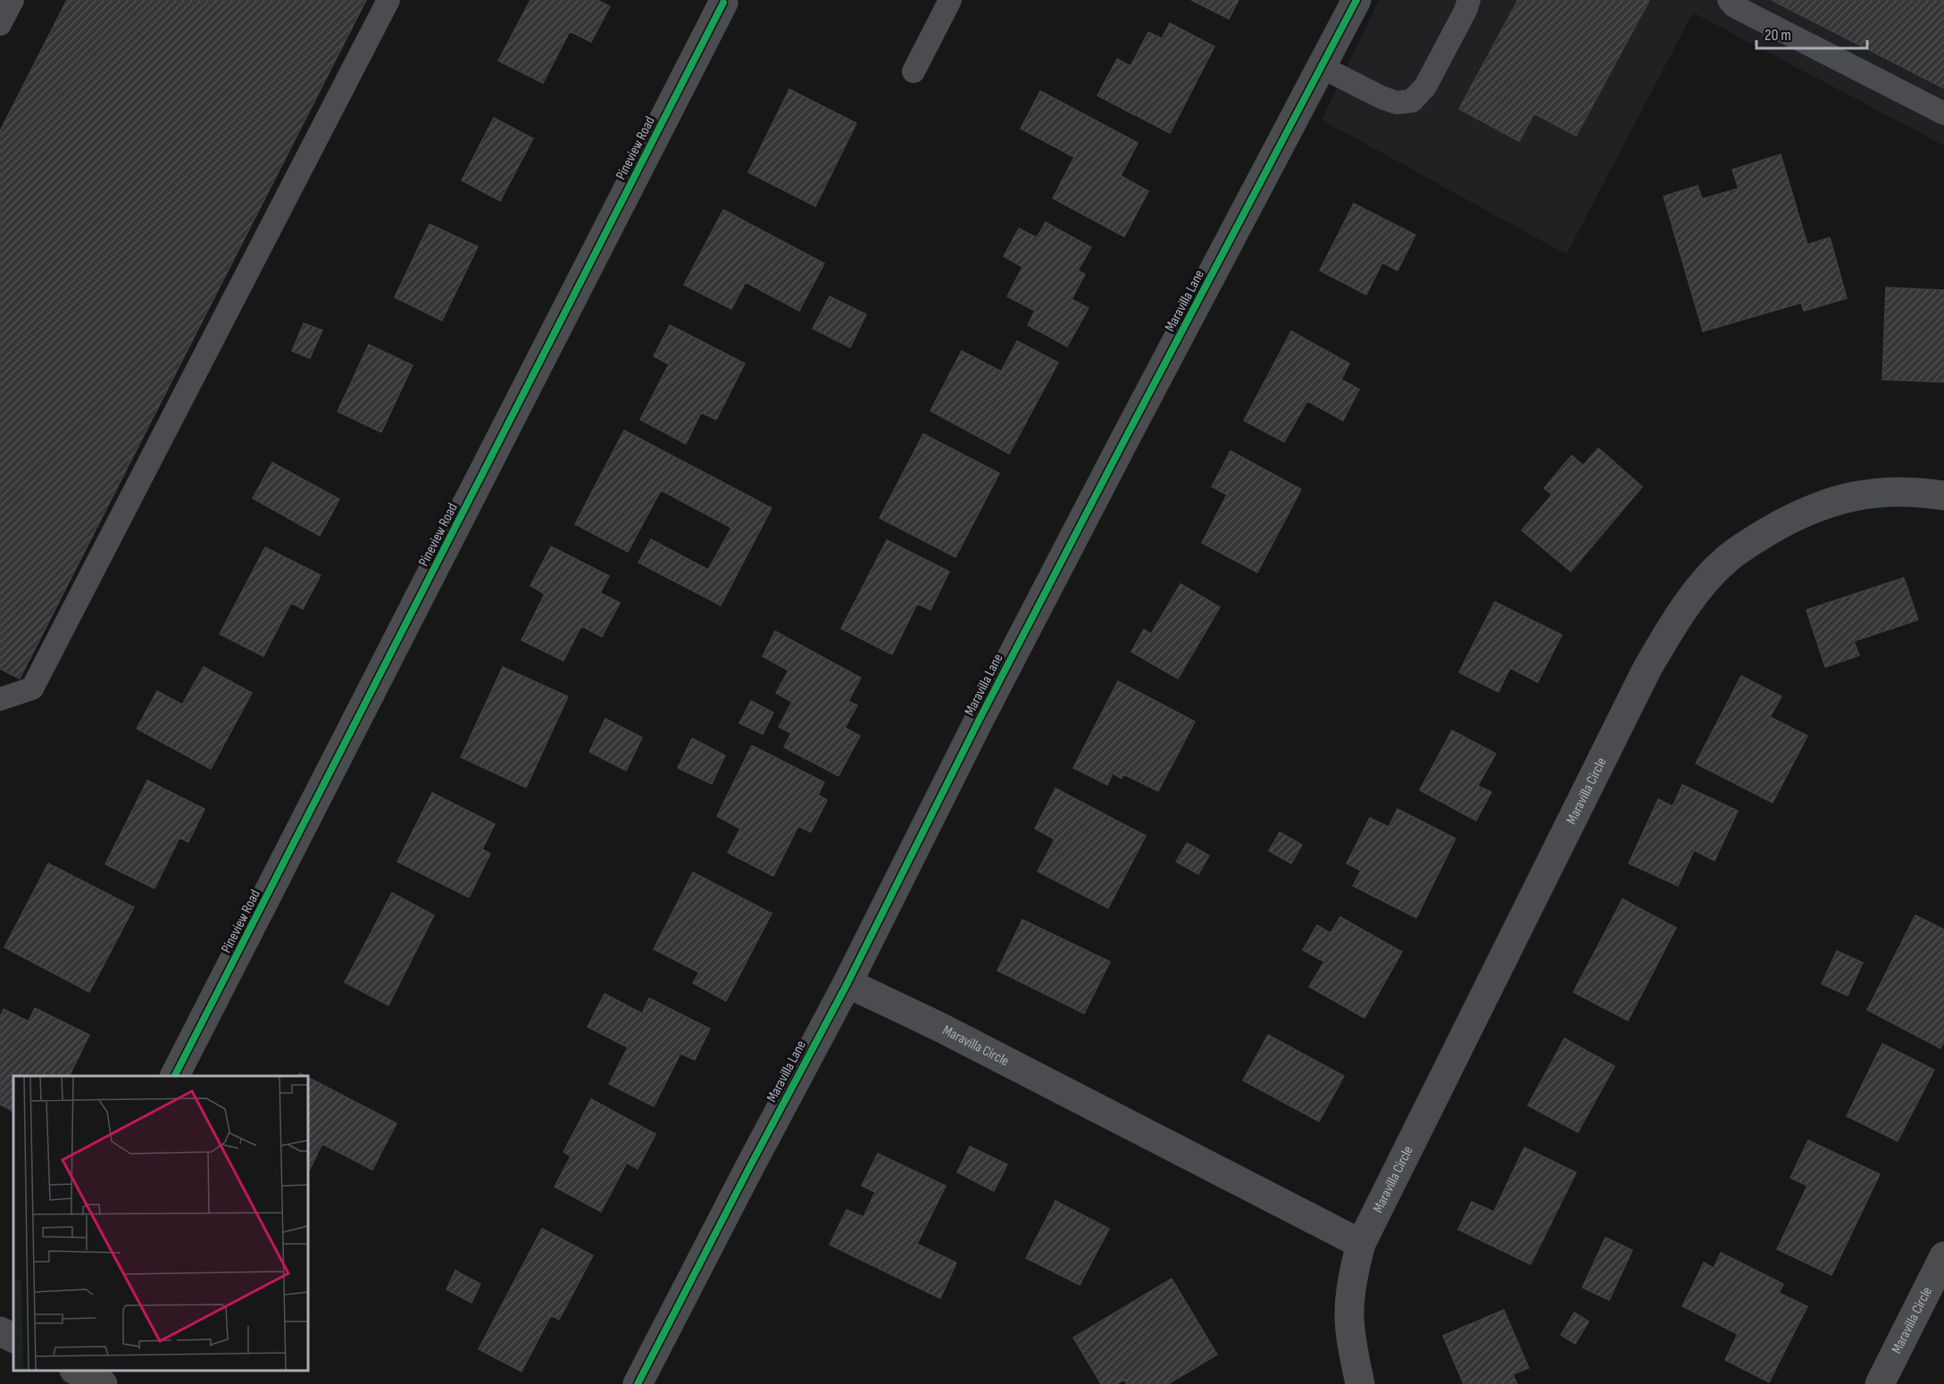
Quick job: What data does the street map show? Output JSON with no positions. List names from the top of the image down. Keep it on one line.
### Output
{"streets":{"street":["Pineview Road","Maravilla Lane","Maravilla Circle"]},"crossings":[["Maravilla Lane","Maravilla Circle"]],"scale_bar":"20 m"}
